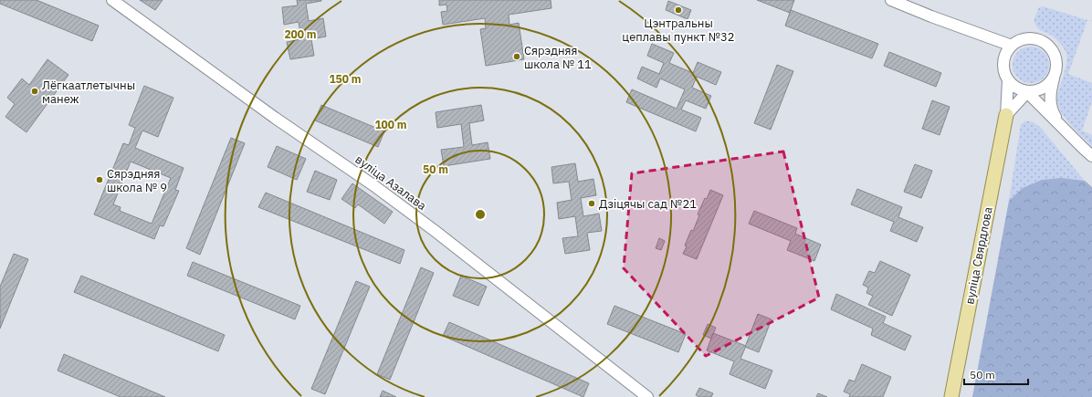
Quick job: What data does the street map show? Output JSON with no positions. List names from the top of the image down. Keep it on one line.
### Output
{"streets":{"main road":["вуліца Свярдлова"],"street":["вуліца Азалава"]},"places":["Цэнтральны цеплавы пункт №32","Сярэдняя школа № 11","Лёгкаатлетычны манеж","Сярэдняя школа № 9","Дзіцячы сад №21"],"scale_bar":"50 m","rings":["200 m","150 m","100 m","50 m"]}
